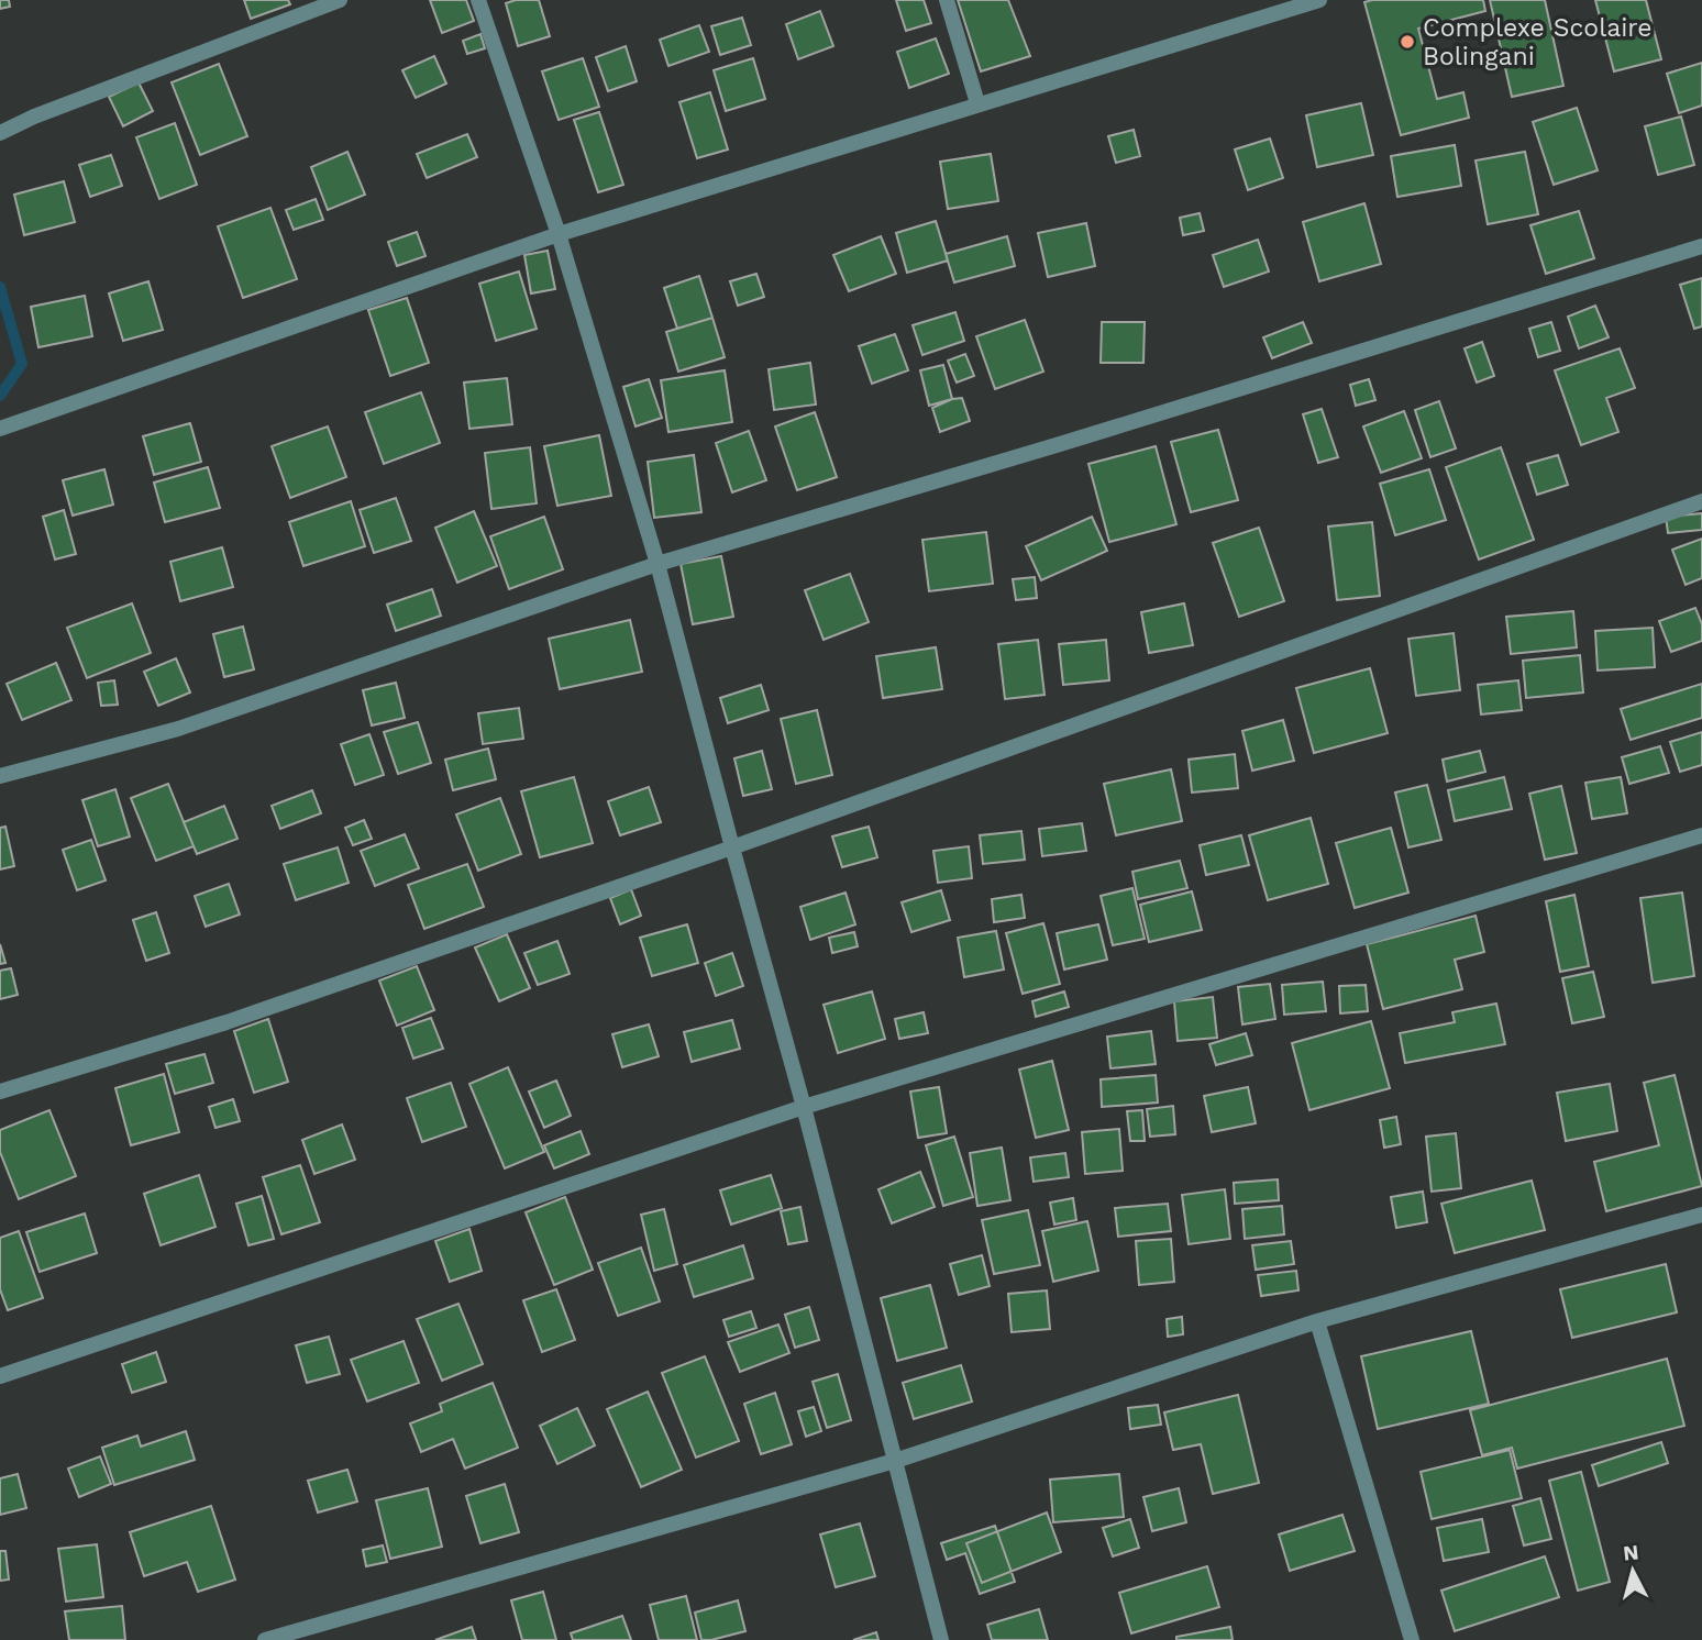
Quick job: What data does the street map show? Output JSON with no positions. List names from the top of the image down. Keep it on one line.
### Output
{"places":["Complexe Scolaire Bolingani"],"north":"top"}
